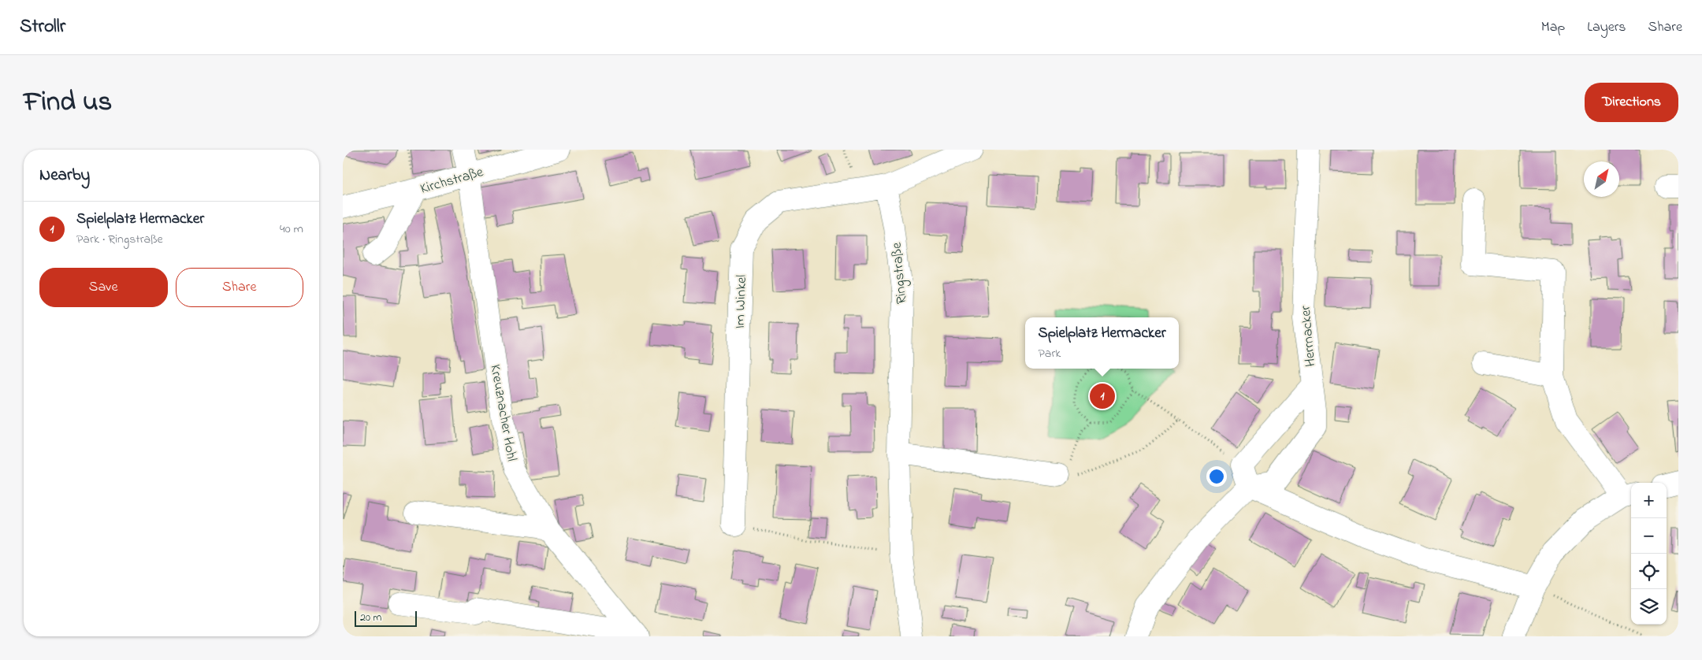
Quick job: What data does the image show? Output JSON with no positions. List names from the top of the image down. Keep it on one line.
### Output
{"streets":{"street":["Kirchstraße","Ringstraße","Im Winkel","Herrnacker","Kreuznacher Hohl"]},"crossings":[["Kirchstraße","Kreuznacher Hohl"],["Ringstraße","Im Winkel"]],"scale_bar":"20 m","north":"top right","page":{"header":"Strollr","nav":["Map","Layers","Share"],"title":"Find us","buttons":["Directions",["Save","Share"]],"heading":"Nearby","list":[{"mark":"1","name":"Spielplatz Herrnacker","note":"Park · Ringstraße","value":"40 m"}],"popup":["Spielplatz Herrnacker","Park"],"pins":"1","map_buttons":["+","−"],"scale":"20 m"}}
